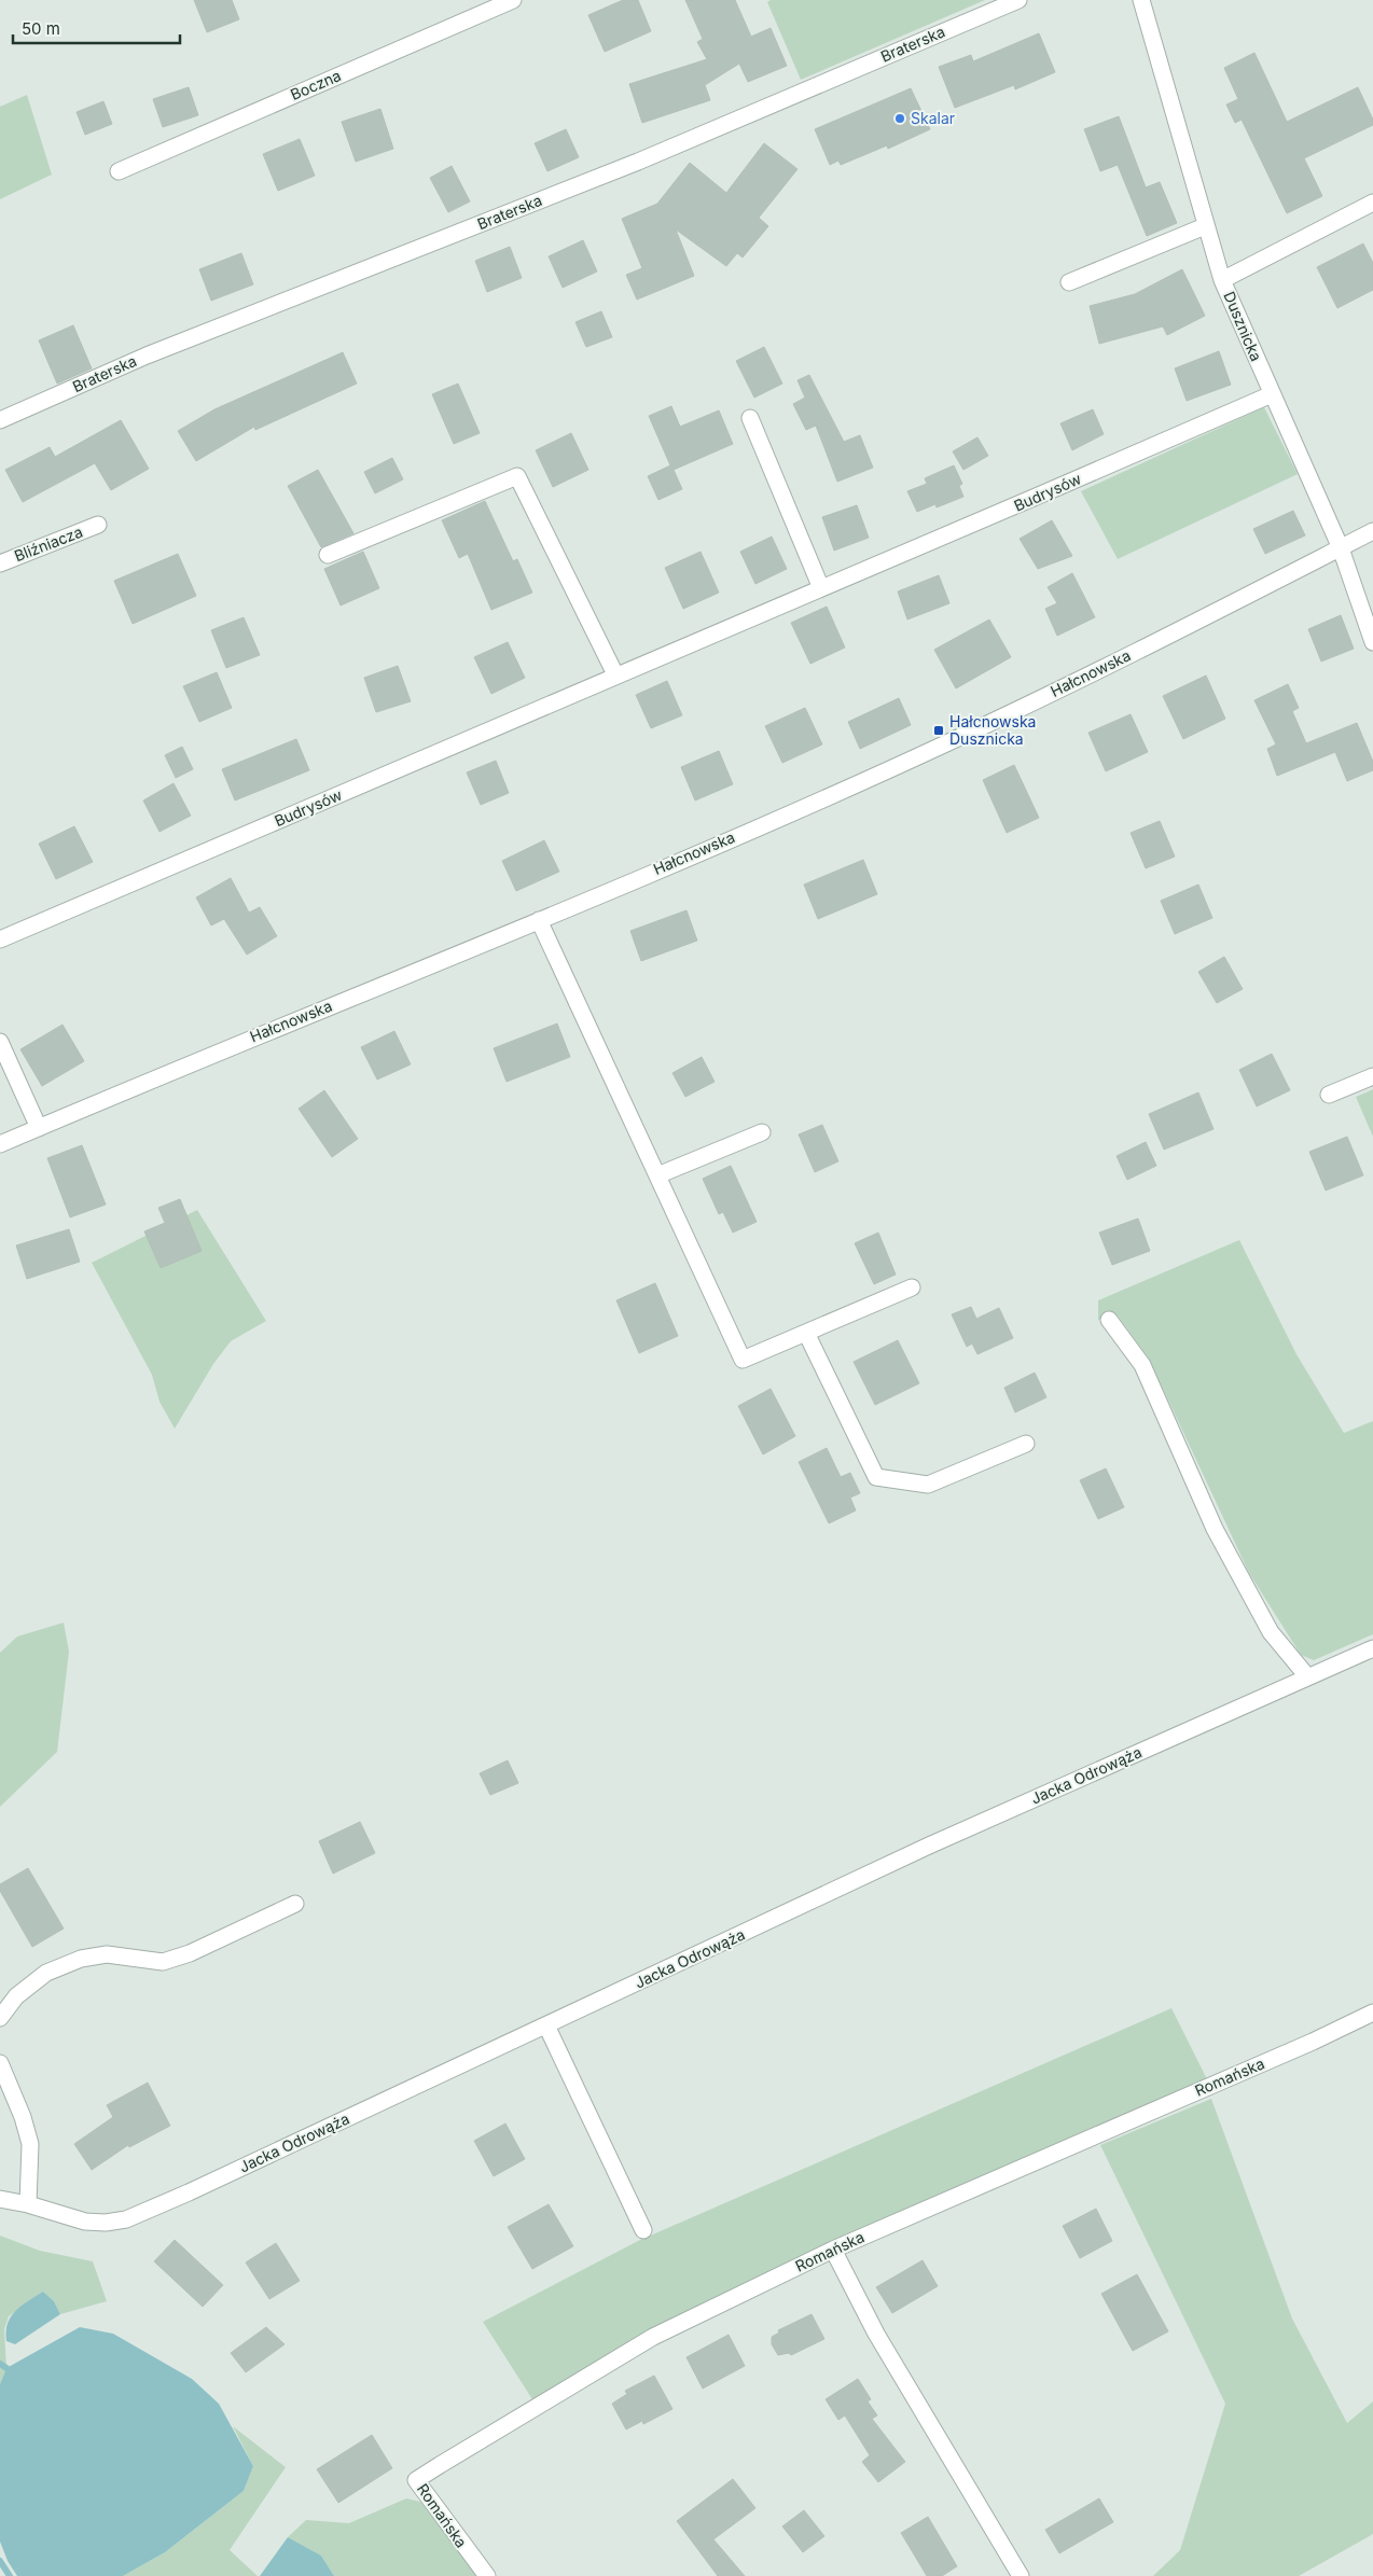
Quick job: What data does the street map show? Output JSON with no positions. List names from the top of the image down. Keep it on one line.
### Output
{"streets":{"street":["Braterska","Boczna","Dusznicka","Budrysów","Bliźniacza","Hałcnowska","Jacka Odrowąża","Romańska"]},"crossings":[["Dusznicka","Budrysów"],["Dusznicka","Hałcnowska"]],"places":{"other":["Skalar"],"transit":["Hałcnowska Dusznicka"]},"scale_bar":"50 m"}
